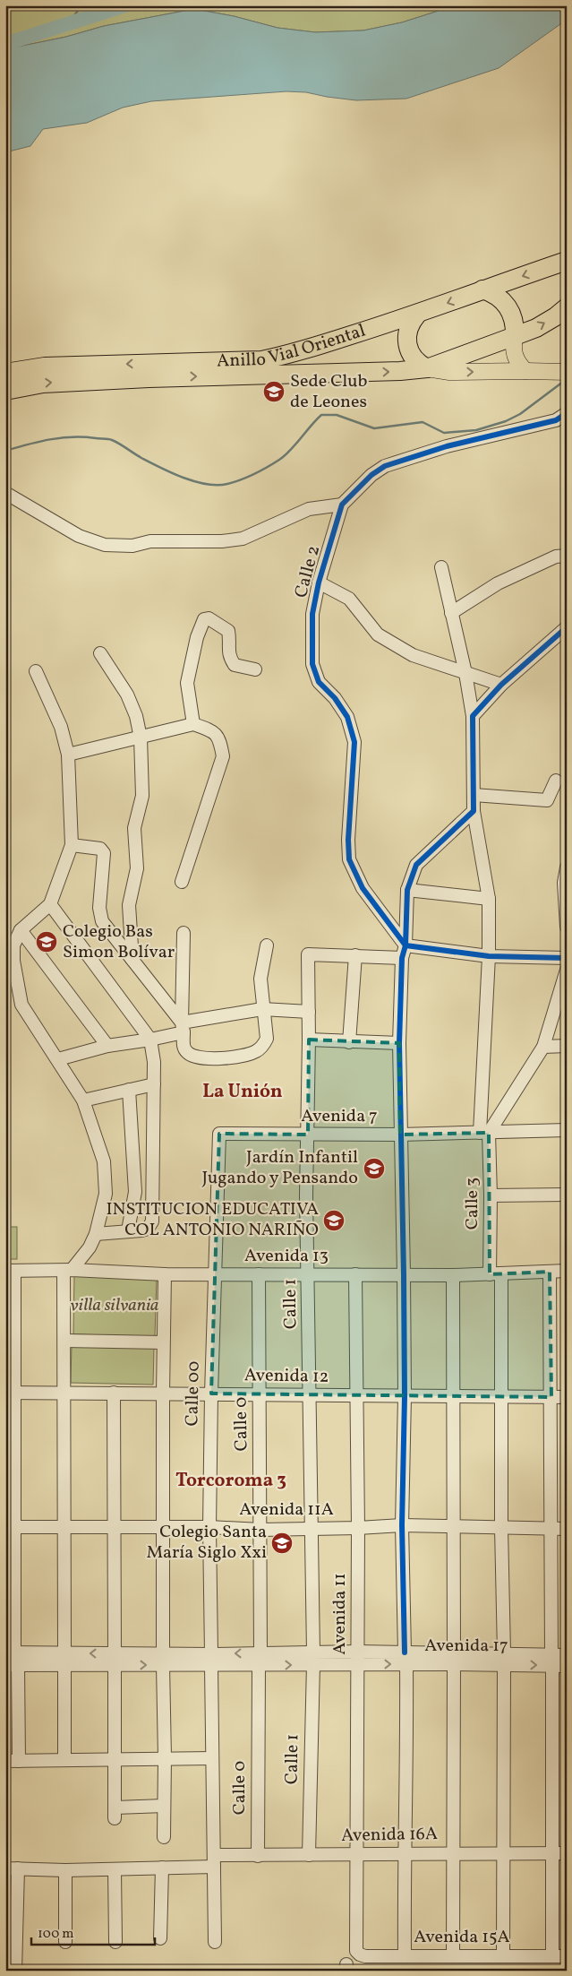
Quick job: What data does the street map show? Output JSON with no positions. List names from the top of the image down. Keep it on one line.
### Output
{"streets":{"highway":["Anillo Vial Oriental"],"street":["Calle 2","Avenida 7","Calle 3","Avenida 13","Calle 1","Avenida 12","Calle 00","Calle 0","Avenida 11A","Avenida 11","Avenida 17","Avenida 16A","Avenida 15A"]},"crossings":[["Avenida 7","Calle 3"],["Avenida 7","Calle 1"],["Avenida 7","Calle 00"],["Calle 3","Avenida 13"],["Calle 3","Avenida 12"],["Calle 3","Avenida 11A"],["Calle 3","Avenida 17"],["Calle 3","Avenida 16A"],["Calle 3","Avenida 15A"],["Avenida 13","Calle 1"],["Avenida 13","Calle 00"],["Avenida 13","Calle 0"],["Avenida 13","Avenida 11"],["Calle 1","Avenida 12"],["Calle 1","Avenida 11A"],["Calle 1","Avenida 11"],["Calle 1","Avenida 17"],["Calle 1","Avenida 16A"],["Avenida 12","Calle 00"],["Avenida 12","Calle 0"],["Avenida 12","Avenida 11"],["Calle 00","Avenida 11A"],["Calle 00","Avenida 11"],["Calle 00","Avenida 16A"],["Calle 0","Avenida 11A"],["Calle 0","Avenida 11"],["Calle 0","Avenida 16A"],["Avenida 11A","Avenida 11"],["Avenida 11","Avenida 17"],["Avenida 11","Avenida 16A"],["Avenida 11","Avenida 15A"]],"districts":["La Unión","Torcoroma 3"],"parks":["villa silvania"],"places":{"school or university":["Sede Club de Leones","Colegio Bas Simon Bolívar","Jardín Infantil Jugando y Pensando","INSTITUCION EDUCATIVA COL ANTONIO NARIÑO","Colegio Santa María Siglo Xxi"]},"scale_bar":"100 m"}
